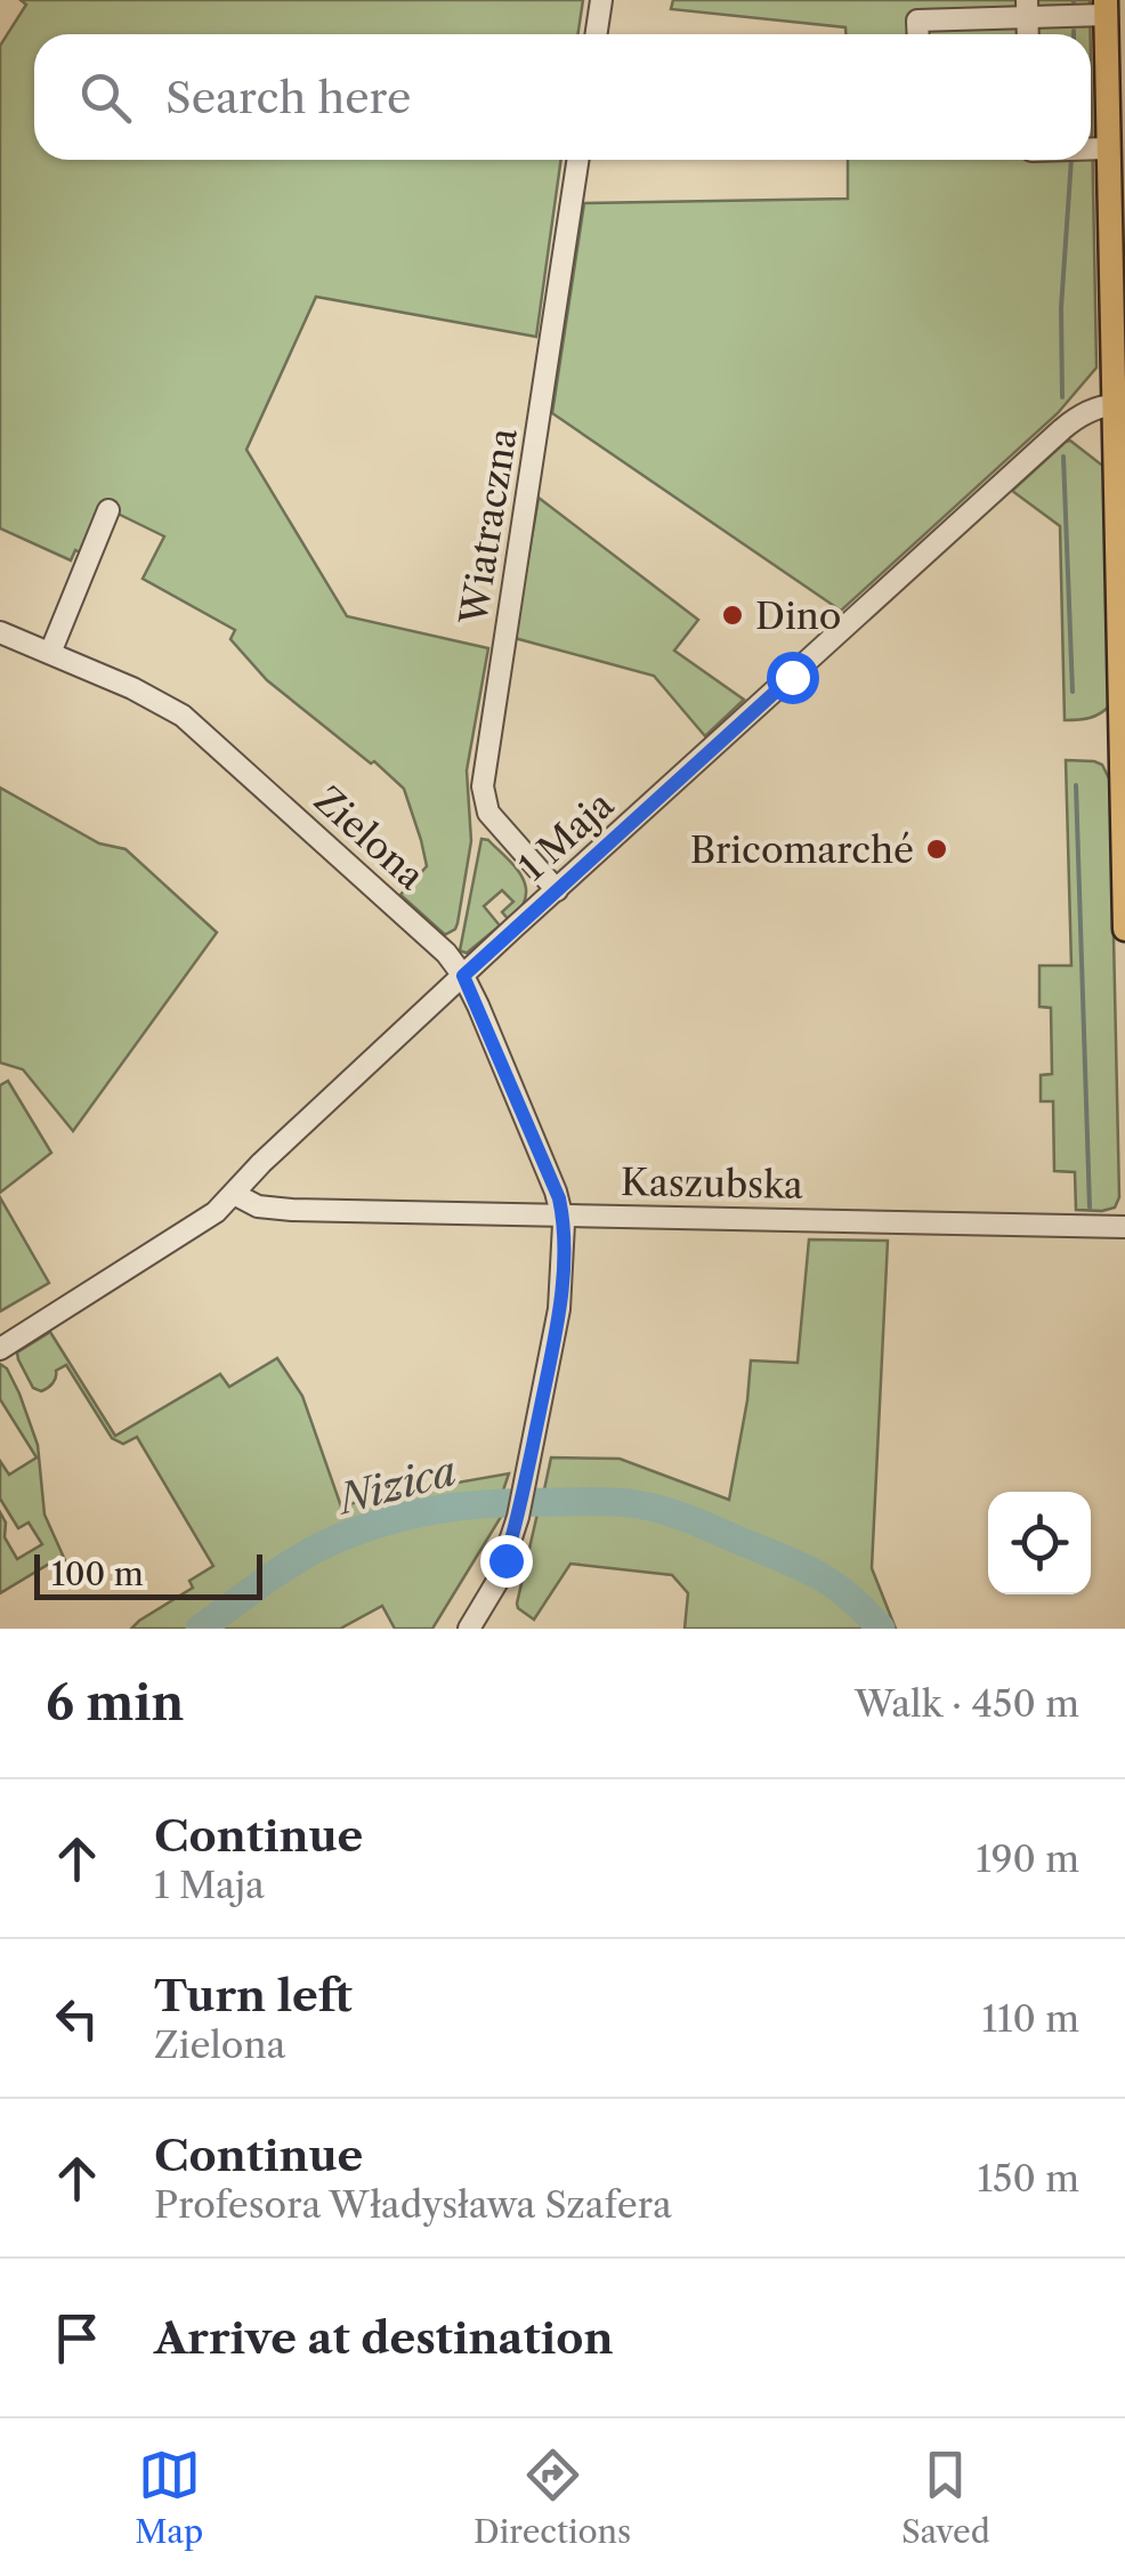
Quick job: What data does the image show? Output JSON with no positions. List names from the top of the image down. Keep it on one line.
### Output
{"streets":{"street":["Wiatraczna","1 Maja","Zielona","Kaszubska"]},"crossings":[["Wiatraczna","1 Maja"],["1 Maja","Zielona"],["1 Maja","Kaszubska"],["Zielona","Kaszubska"]],"water":["Nizica"],"places":["Dino","Bricomarché"],"scale_bar":"100 m","page":{"search":"Search here","scale":"100 m","heading":["6 min","Walk · 450 m"],"list":[["Continue","1 Maja","190 m"],["Turn left","Zielona","110 m"],["Continue","Profesora Władysława Szafera","150 m"],"Arrive at destination"],"nav":["Map","Directions","Saved"]}}
